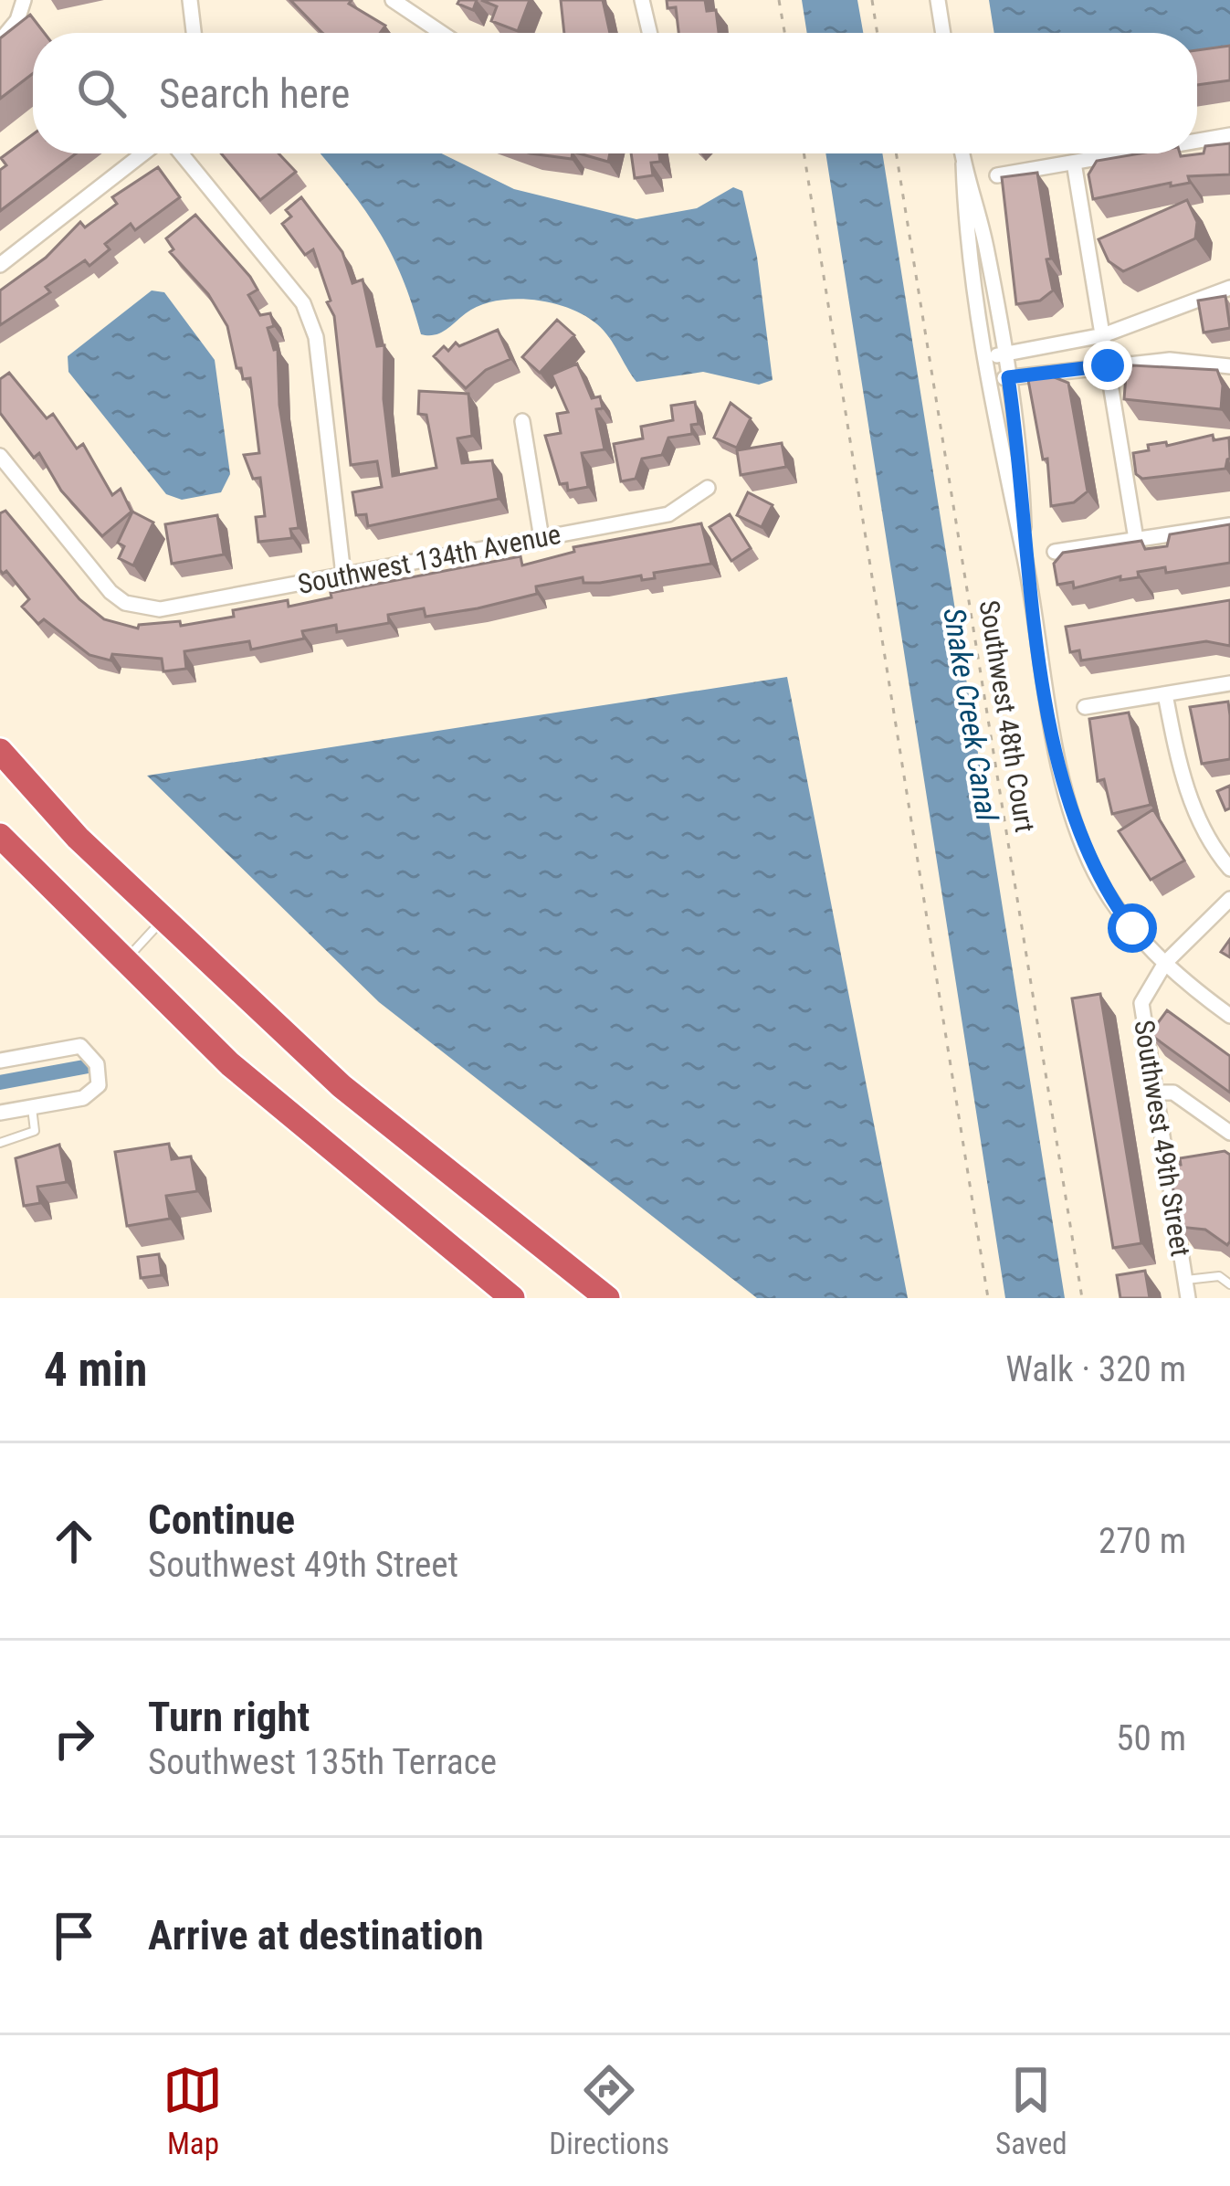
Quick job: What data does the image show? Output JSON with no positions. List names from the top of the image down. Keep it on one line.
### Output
{"streets":{"street":["Southwest 134th Avenue","Southwest 49th Street"],"path":["Southwest 48th Court"]},"water":["Snake Creek Canal"],"page":{"search":"Search here","heading":["4 min","Walk · 320 m"],"list":[["Continue","Southwest 49th Street","270 m"],["Turn right","Southwest 135th Terrace","50 m"],"Arrive at destination"],"nav":["Map","Directions","Saved"]}}
